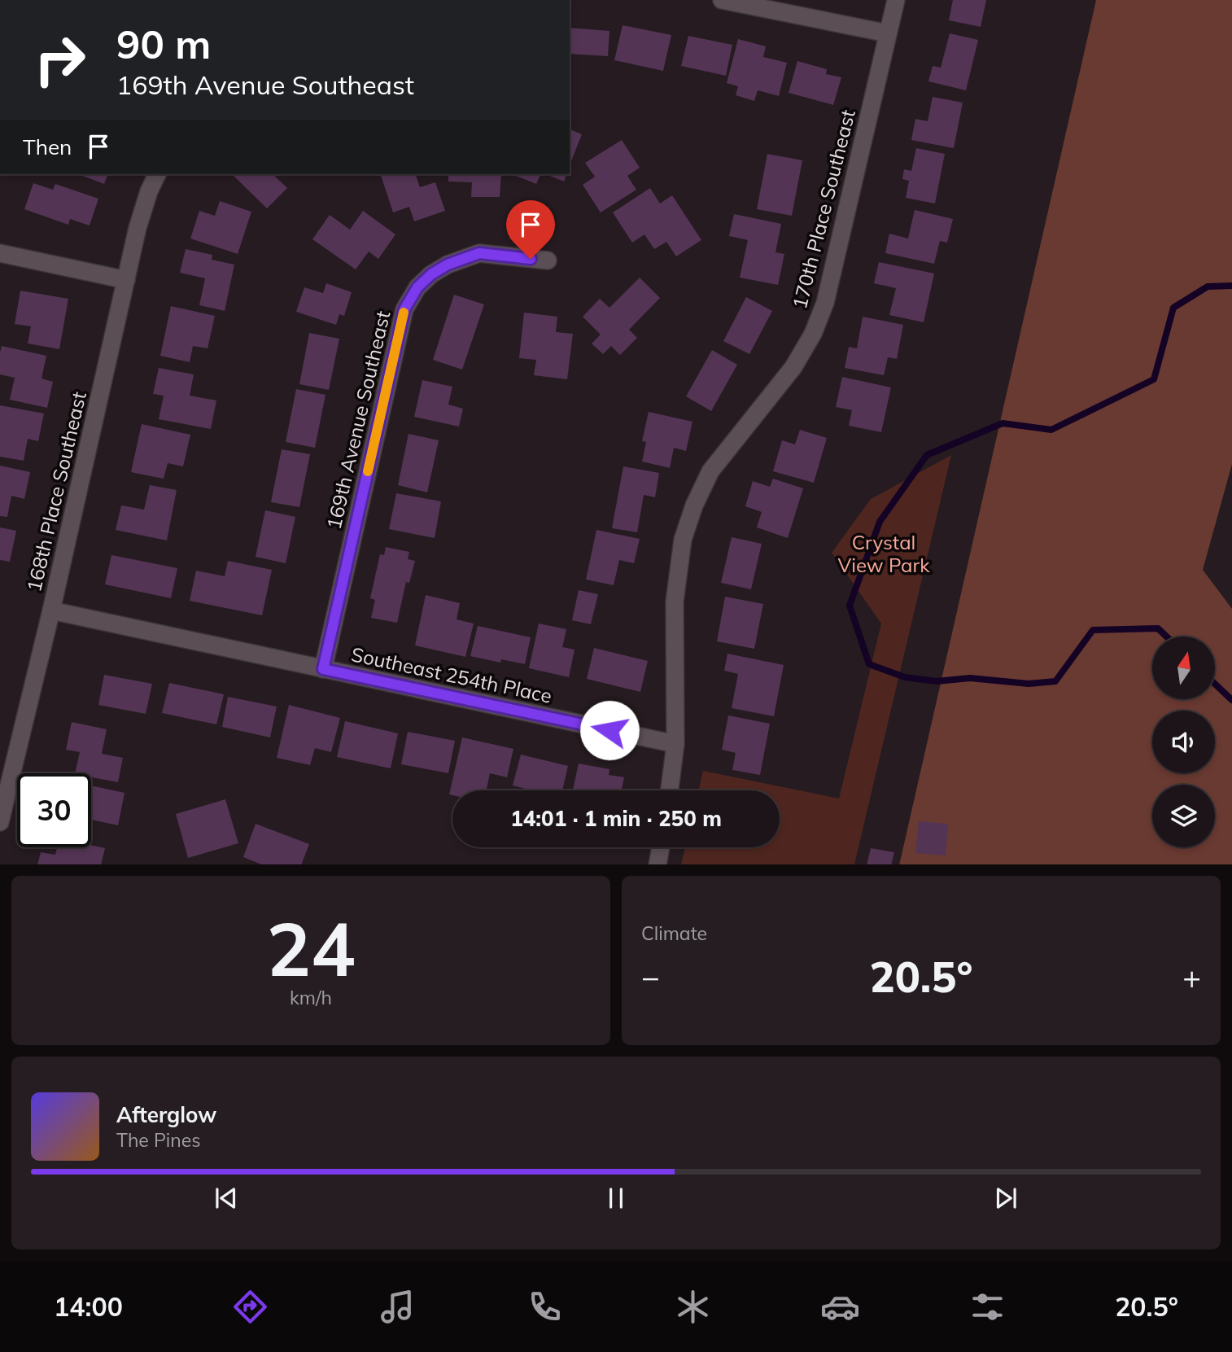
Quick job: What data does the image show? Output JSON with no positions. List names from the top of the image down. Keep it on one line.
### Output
{"streets":{"street":["170th Place Southeast","169th Avenue Southeast","168th Place Southeast","Southeast 254th Place"]},"crossings":[["170th Place Southeast","Southeast 254th Place"],["169th Avenue Southeast","Southeast 254th Place"],["168th Place Southeast","Southeast 254th Place"]],"parks":["Crystal View Park"],"north":"top","page":{"turn":["90 m","169th Avenue Southeast"],"then":"Then","limit":"30","trip":"14:01 · 1 min · 250 m","tile":[["24","km/h"],"Climate"],"heat":["−","20.5°","+"],"song":["Afterglow","The Pines"],"tabs":["14:00","20.5°"]}}
